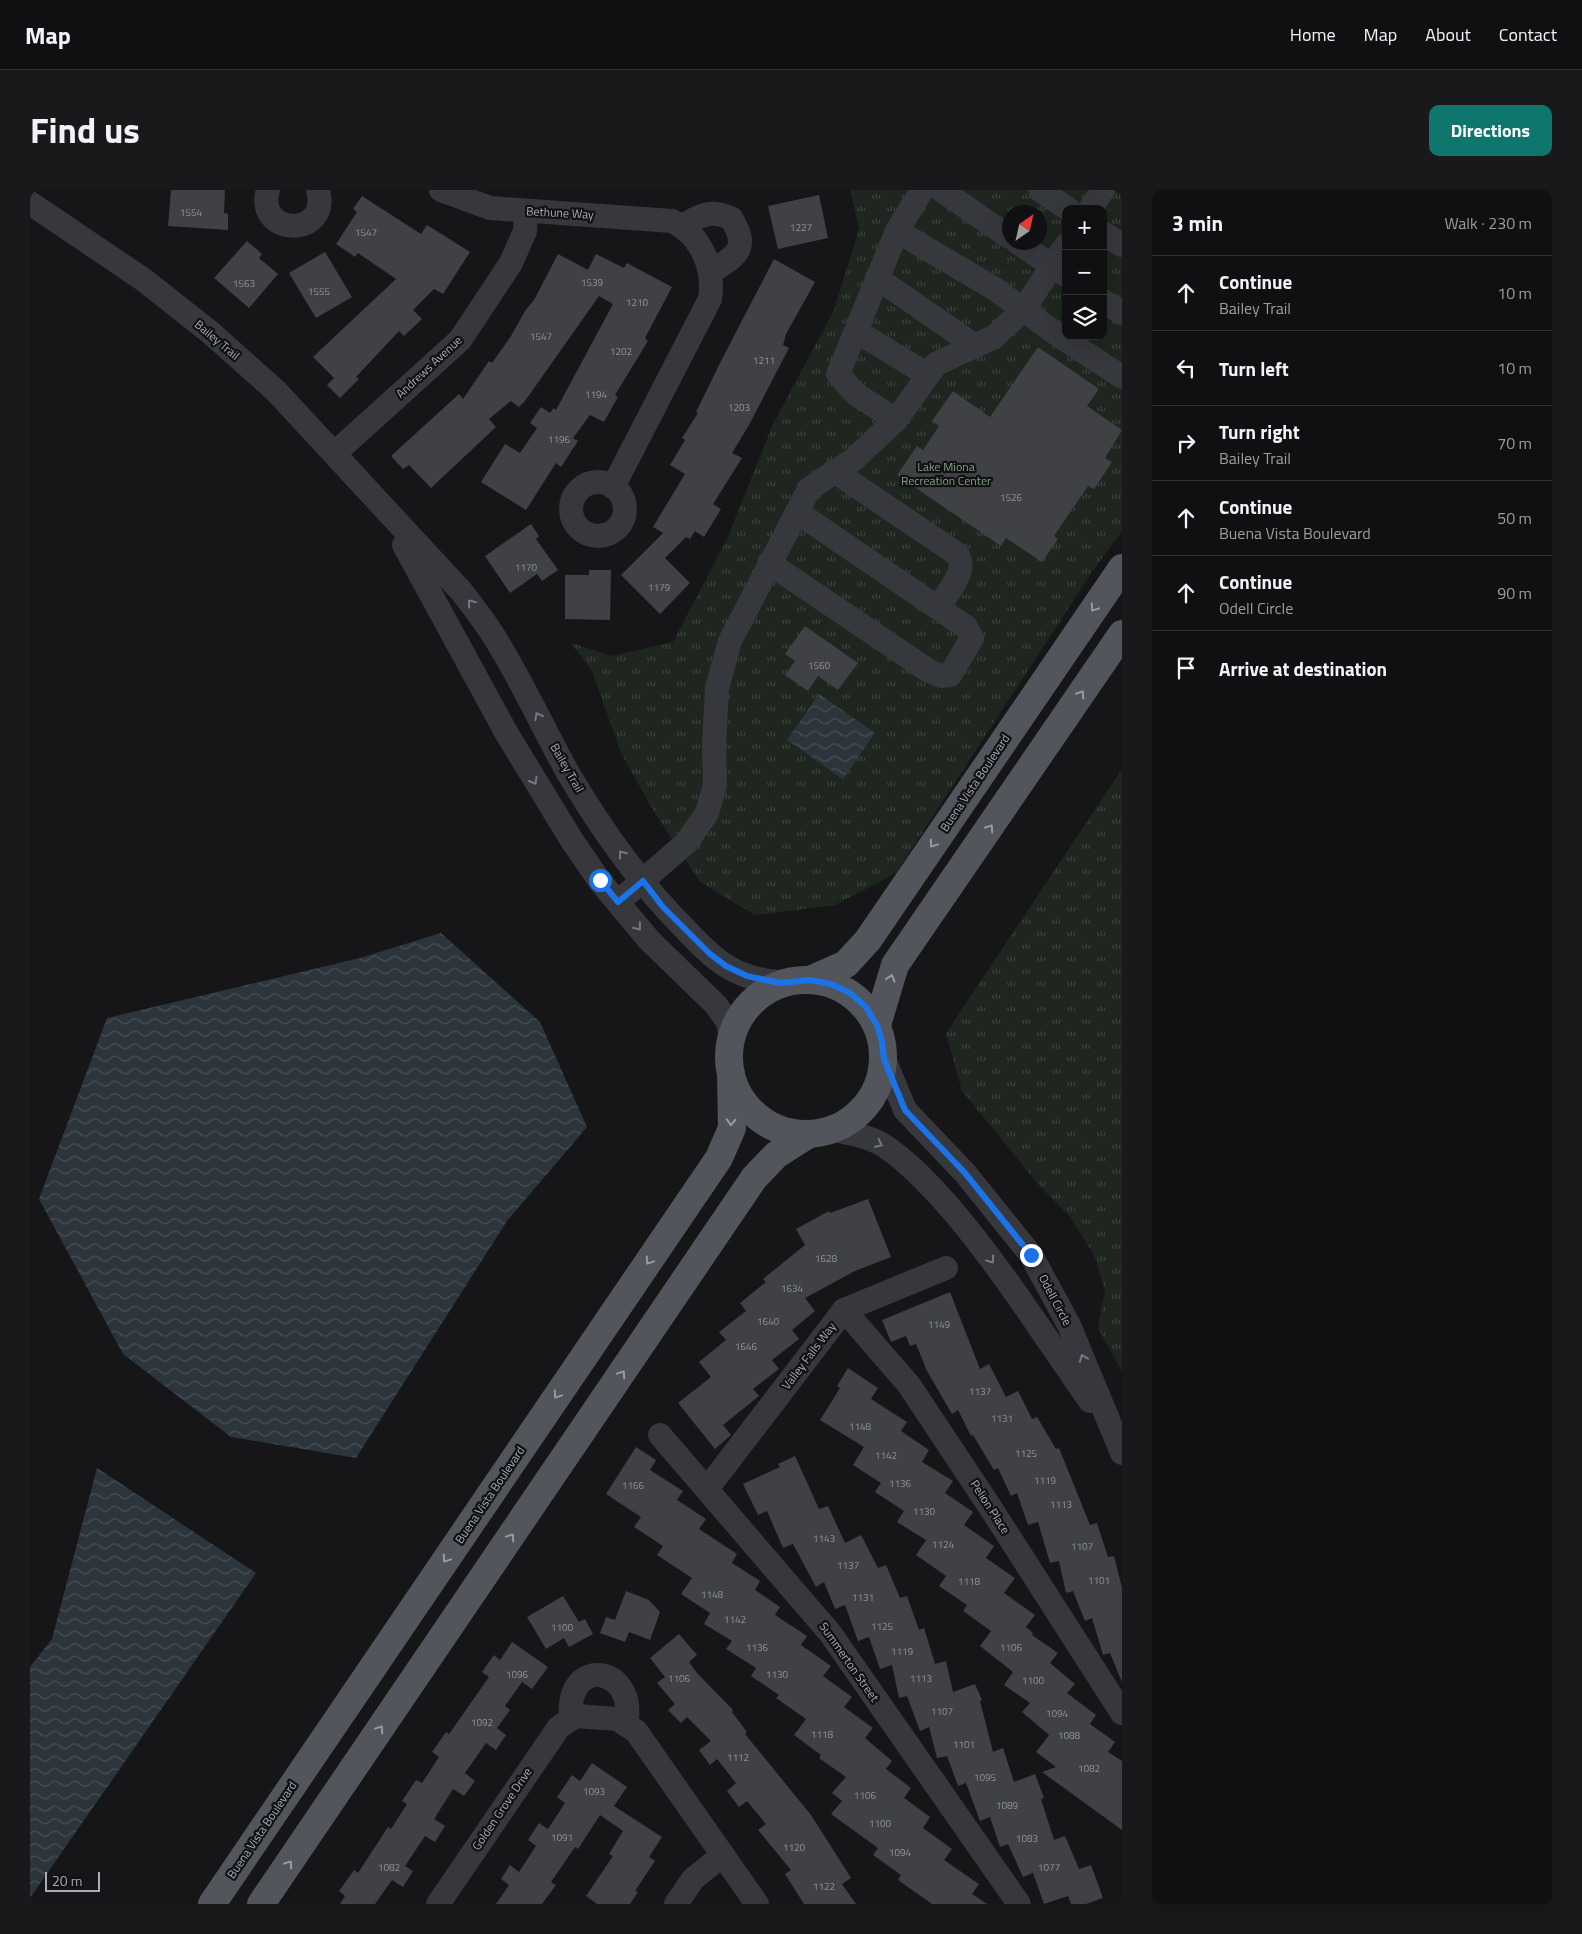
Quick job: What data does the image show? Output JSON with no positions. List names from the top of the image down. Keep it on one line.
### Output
{"streets":{"main road":["Buena Vista Boulevard"],"street":["Bethune Way","Bailey Trail","Andrews Avenue","Odell Circle","Valley Falls Way","Pelion Place","Summerton Street","Golden Grove Drive"]},"crossings":[["Bethune Way","Andrews Avenue"],["Bailey Trail","Andrews Avenue"],["Bailey Trail","Buena Vista Boulevard"],["Bailey Trail","Odell Circle"],["Buena Vista Boulevard","Odell Circle"],["Valley Falls Way","Pelion Place"],["Valley Falls Way","Summerton Street"]],"parks":["Lake Miona Recreation Center"],"house_numbers":["1554","1227","1547","1539","1563","1555","1210","1547","1202","1211","1194","1203","1196","1526","1170","1179","1560","1628","1634","1640","1149","1646","1137","1131","1148","1125","1142","1119","1136","1166","1113","1130","1143","1124","1107","1137","1101","1118","1148","1131","1142","1125","1100","1136","1106","1119","1096","1130","1106","1113","1100","1107","1094","1092","1118","1088","1101","1112","1082","1095","1093","1106","1089","1100","1091","1083","1120","1094","1082","1077","1122"],"scale_bar":"20 m","north":"top right","page":{"header":"Map","nav":["Home","Map","About","Contact"],"title":"Find us","buttons":"Directions","heading":["3 min","Walk · 230 m"],"map_buttons":["+","−"],"list":[["Continue","Bailey Trail","10 m"],["Turn left","10 m"],["Turn right","Bailey Trail","70 m"],["Continue","Buena Vista Boulevard","50 m"],["Continue","Odell Circle","90 m"],"Arrive at destination"],"scale":"20 m"}}
